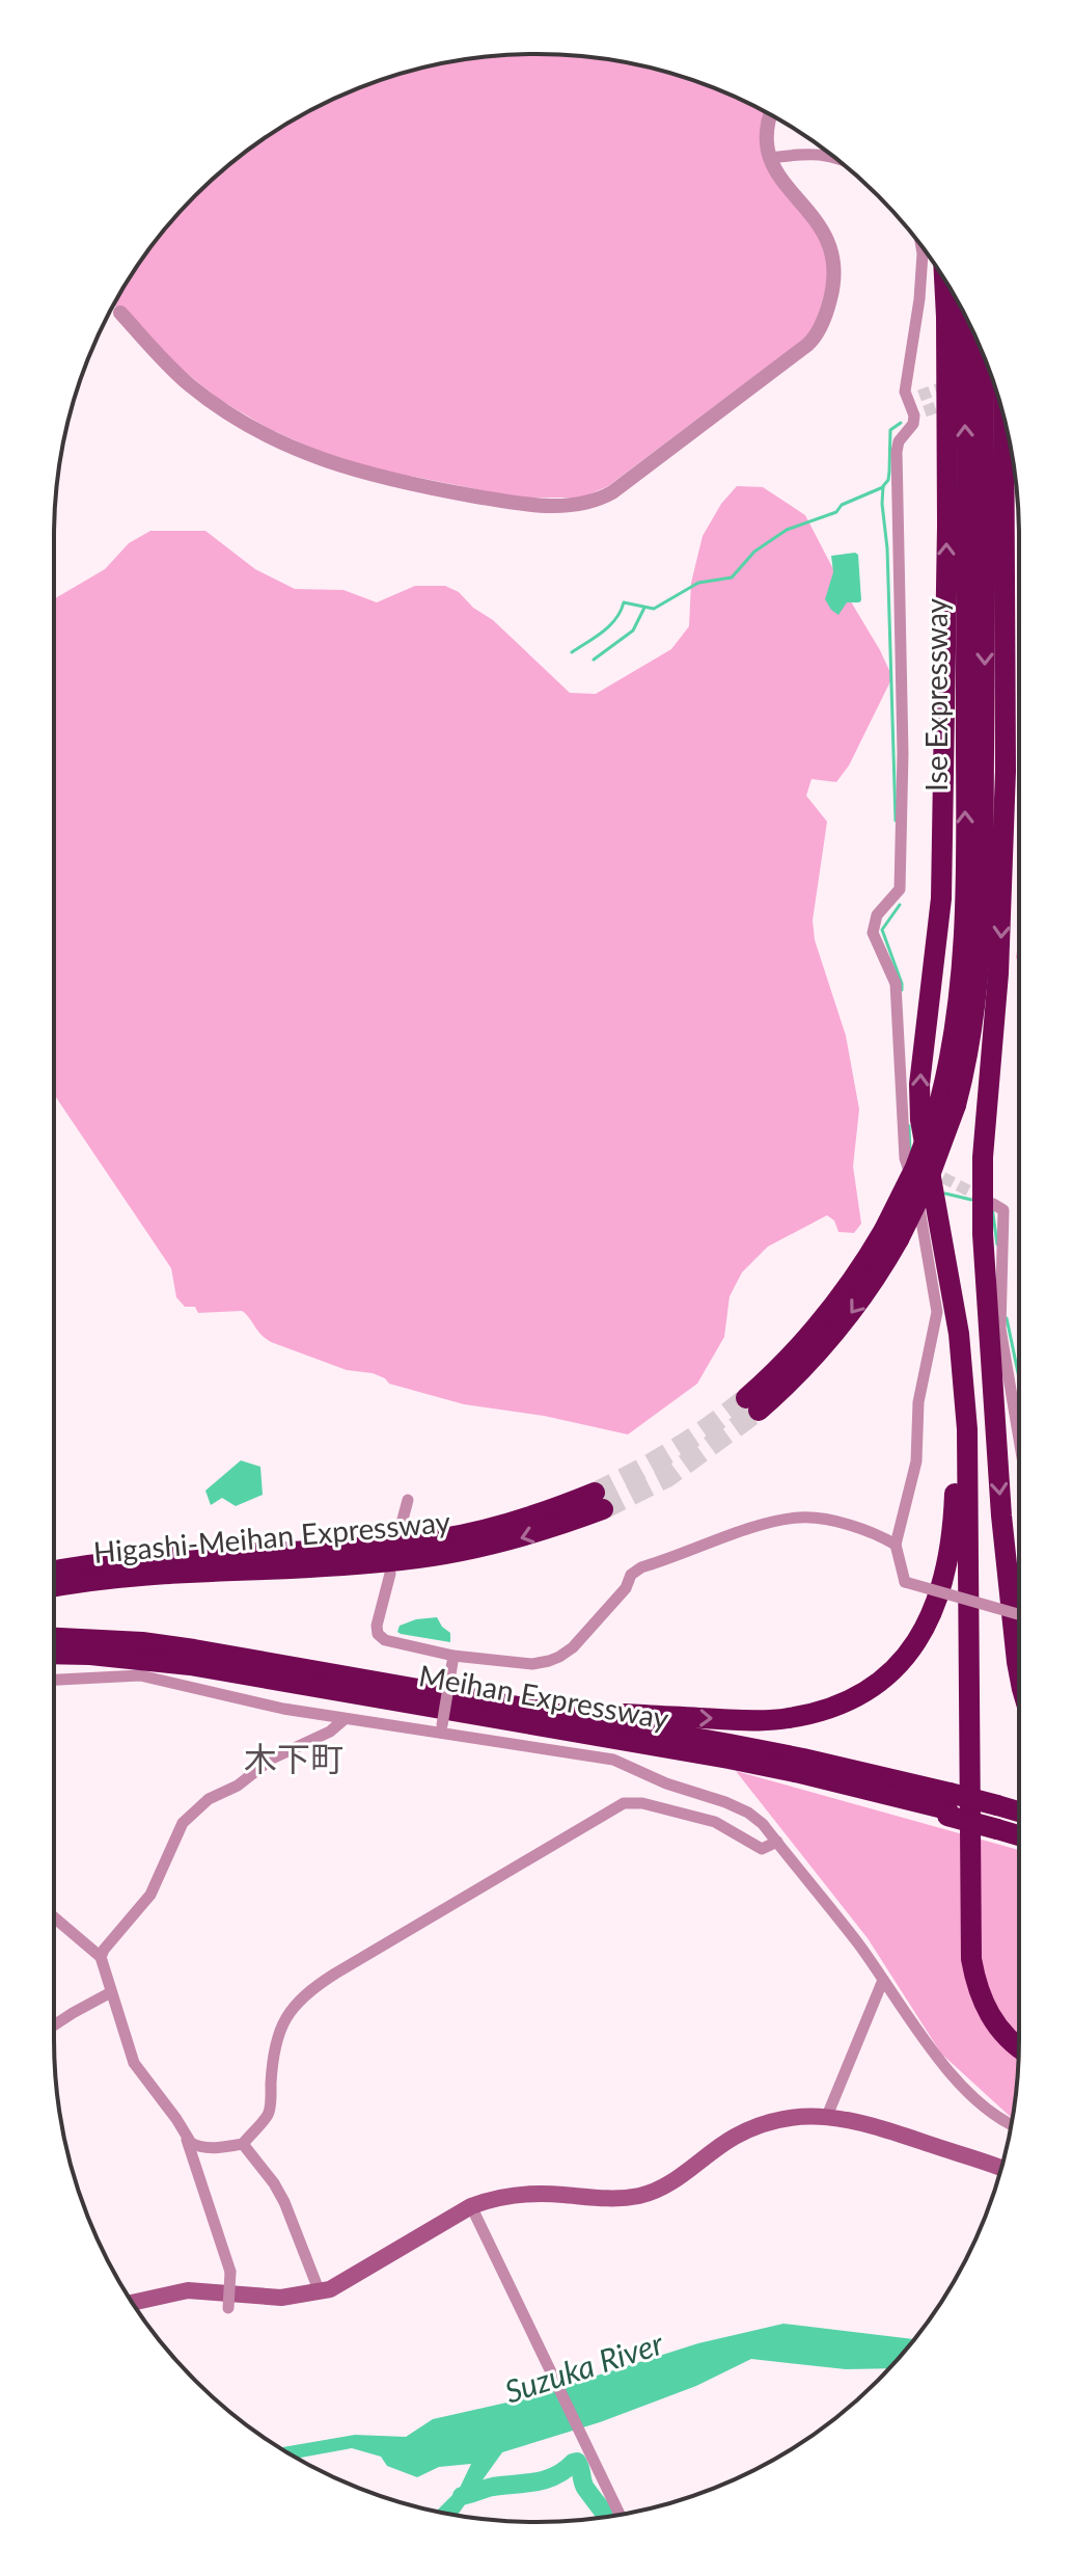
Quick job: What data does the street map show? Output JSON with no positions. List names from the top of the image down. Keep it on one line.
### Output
{"streets":{"highway":["Ise Expressway","Higashi-Meihan Expressway","Meihan Expressway"]},"districts":["木下町"],"water":["Suzuka River"]}
